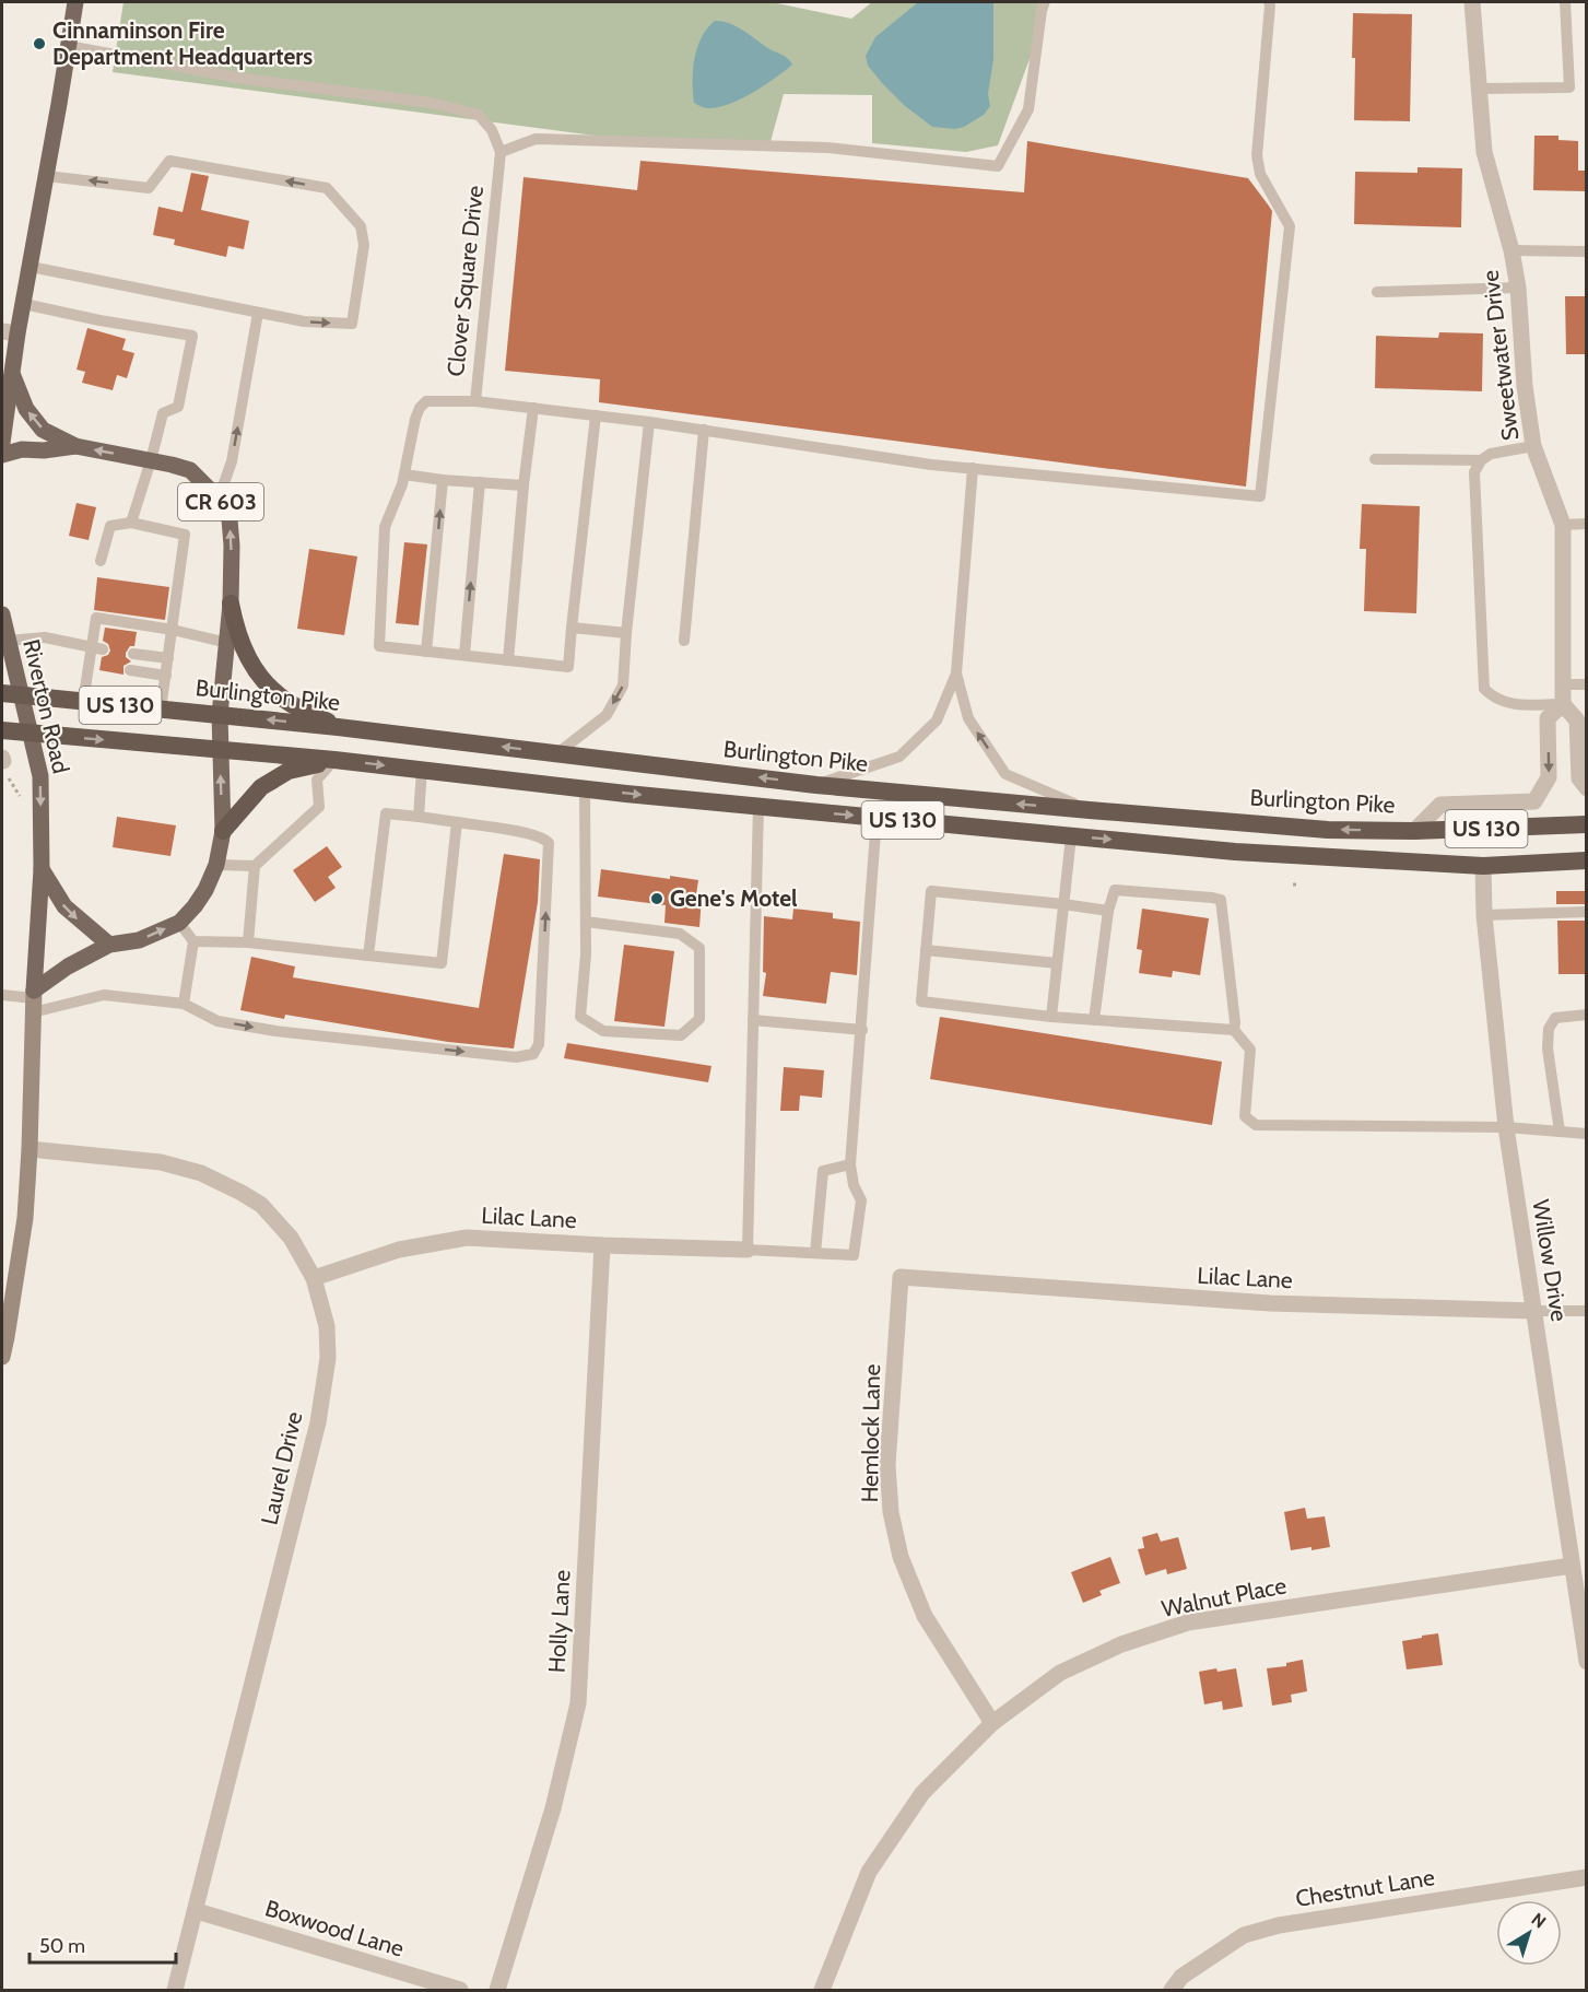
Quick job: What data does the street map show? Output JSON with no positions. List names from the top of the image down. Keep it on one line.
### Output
{"streets":{"highway":["Burlington Pike","US 130"],"main road":["CR 603","Riverton Road"],"street":["Sweetwater Drive","Lilac Lane","Willow Drive","Hemlock Lane","Laurel Drive","Walnut Place","Holly Lane","Chestnut Lane","Boxwood Lane"],"lane":["Clover Square Drive"]},"crossings":[["Sweetwater Drive","Burlington Pike"],["CR 603","Burlington Pike"],["CR 603","US 130"],["CR 603","Riverton Road"],["Burlington Pike","Riverton Road"],["US 130","Riverton Road"],["US 130","Willow Drive"],["Riverton Road","Laurel Drive"],["Lilac Lane","Willow Drive"],["Lilac Lane","Hemlock Lane"],["Lilac Lane","Laurel Drive"],["Lilac Lane","Holly Lane"],["Willow Drive","Walnut Place"],["Hemlock Lane","Walnut Place"],["Laurel Drive","Boxwood Lane"]],"places":["Cinnaminson Fire Department Headquarters","Gene's Motel"],"scale_bar":"50 m","north":"top right"}
